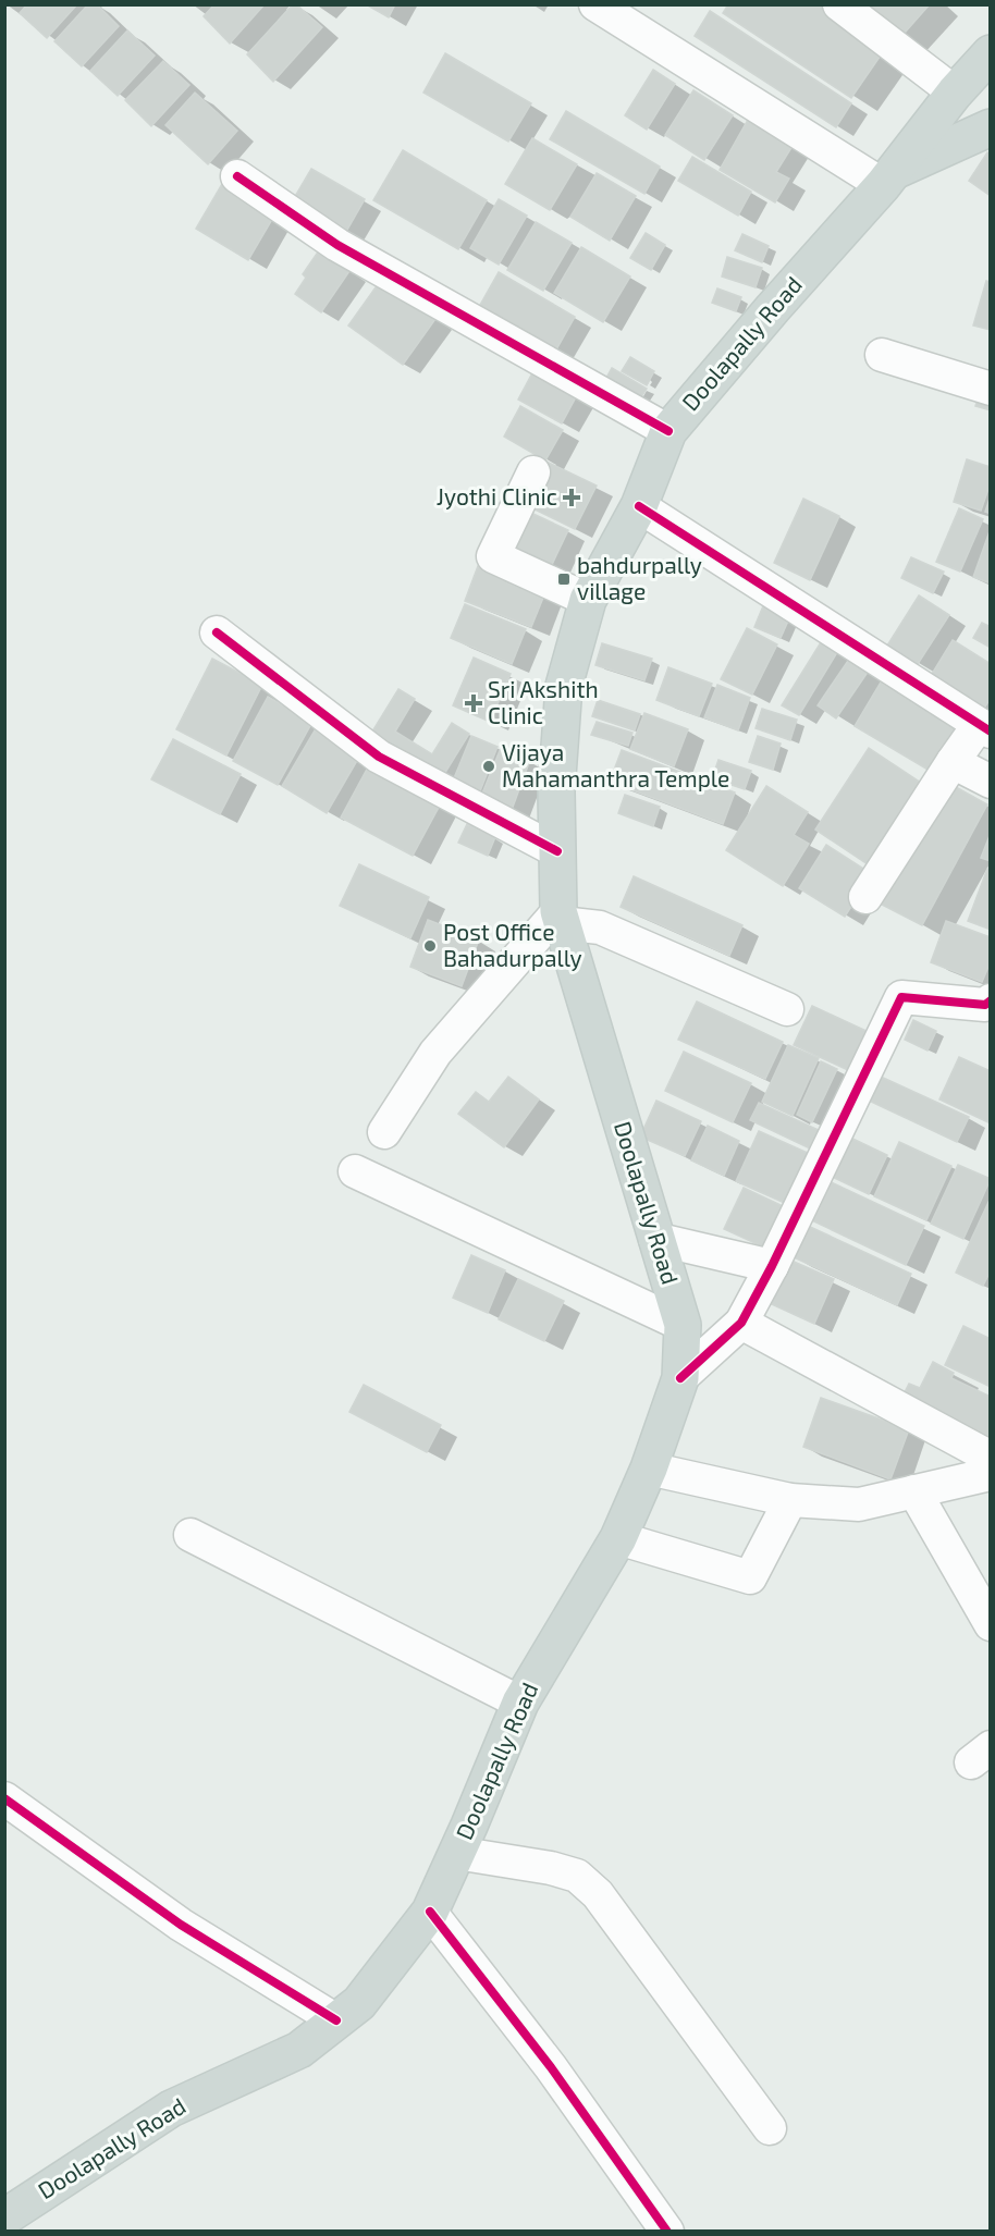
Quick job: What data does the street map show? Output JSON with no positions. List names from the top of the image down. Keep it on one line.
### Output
{"streets":{"main road":["Doolapally Road"]},"places":{"health":["Jyothi Clinic","Sri Akshith Clinic"],"transit":["bahdurpally village"],"other":["Vijaya Mahamanthra Temple","Post Office Bahadurpally"]}}
